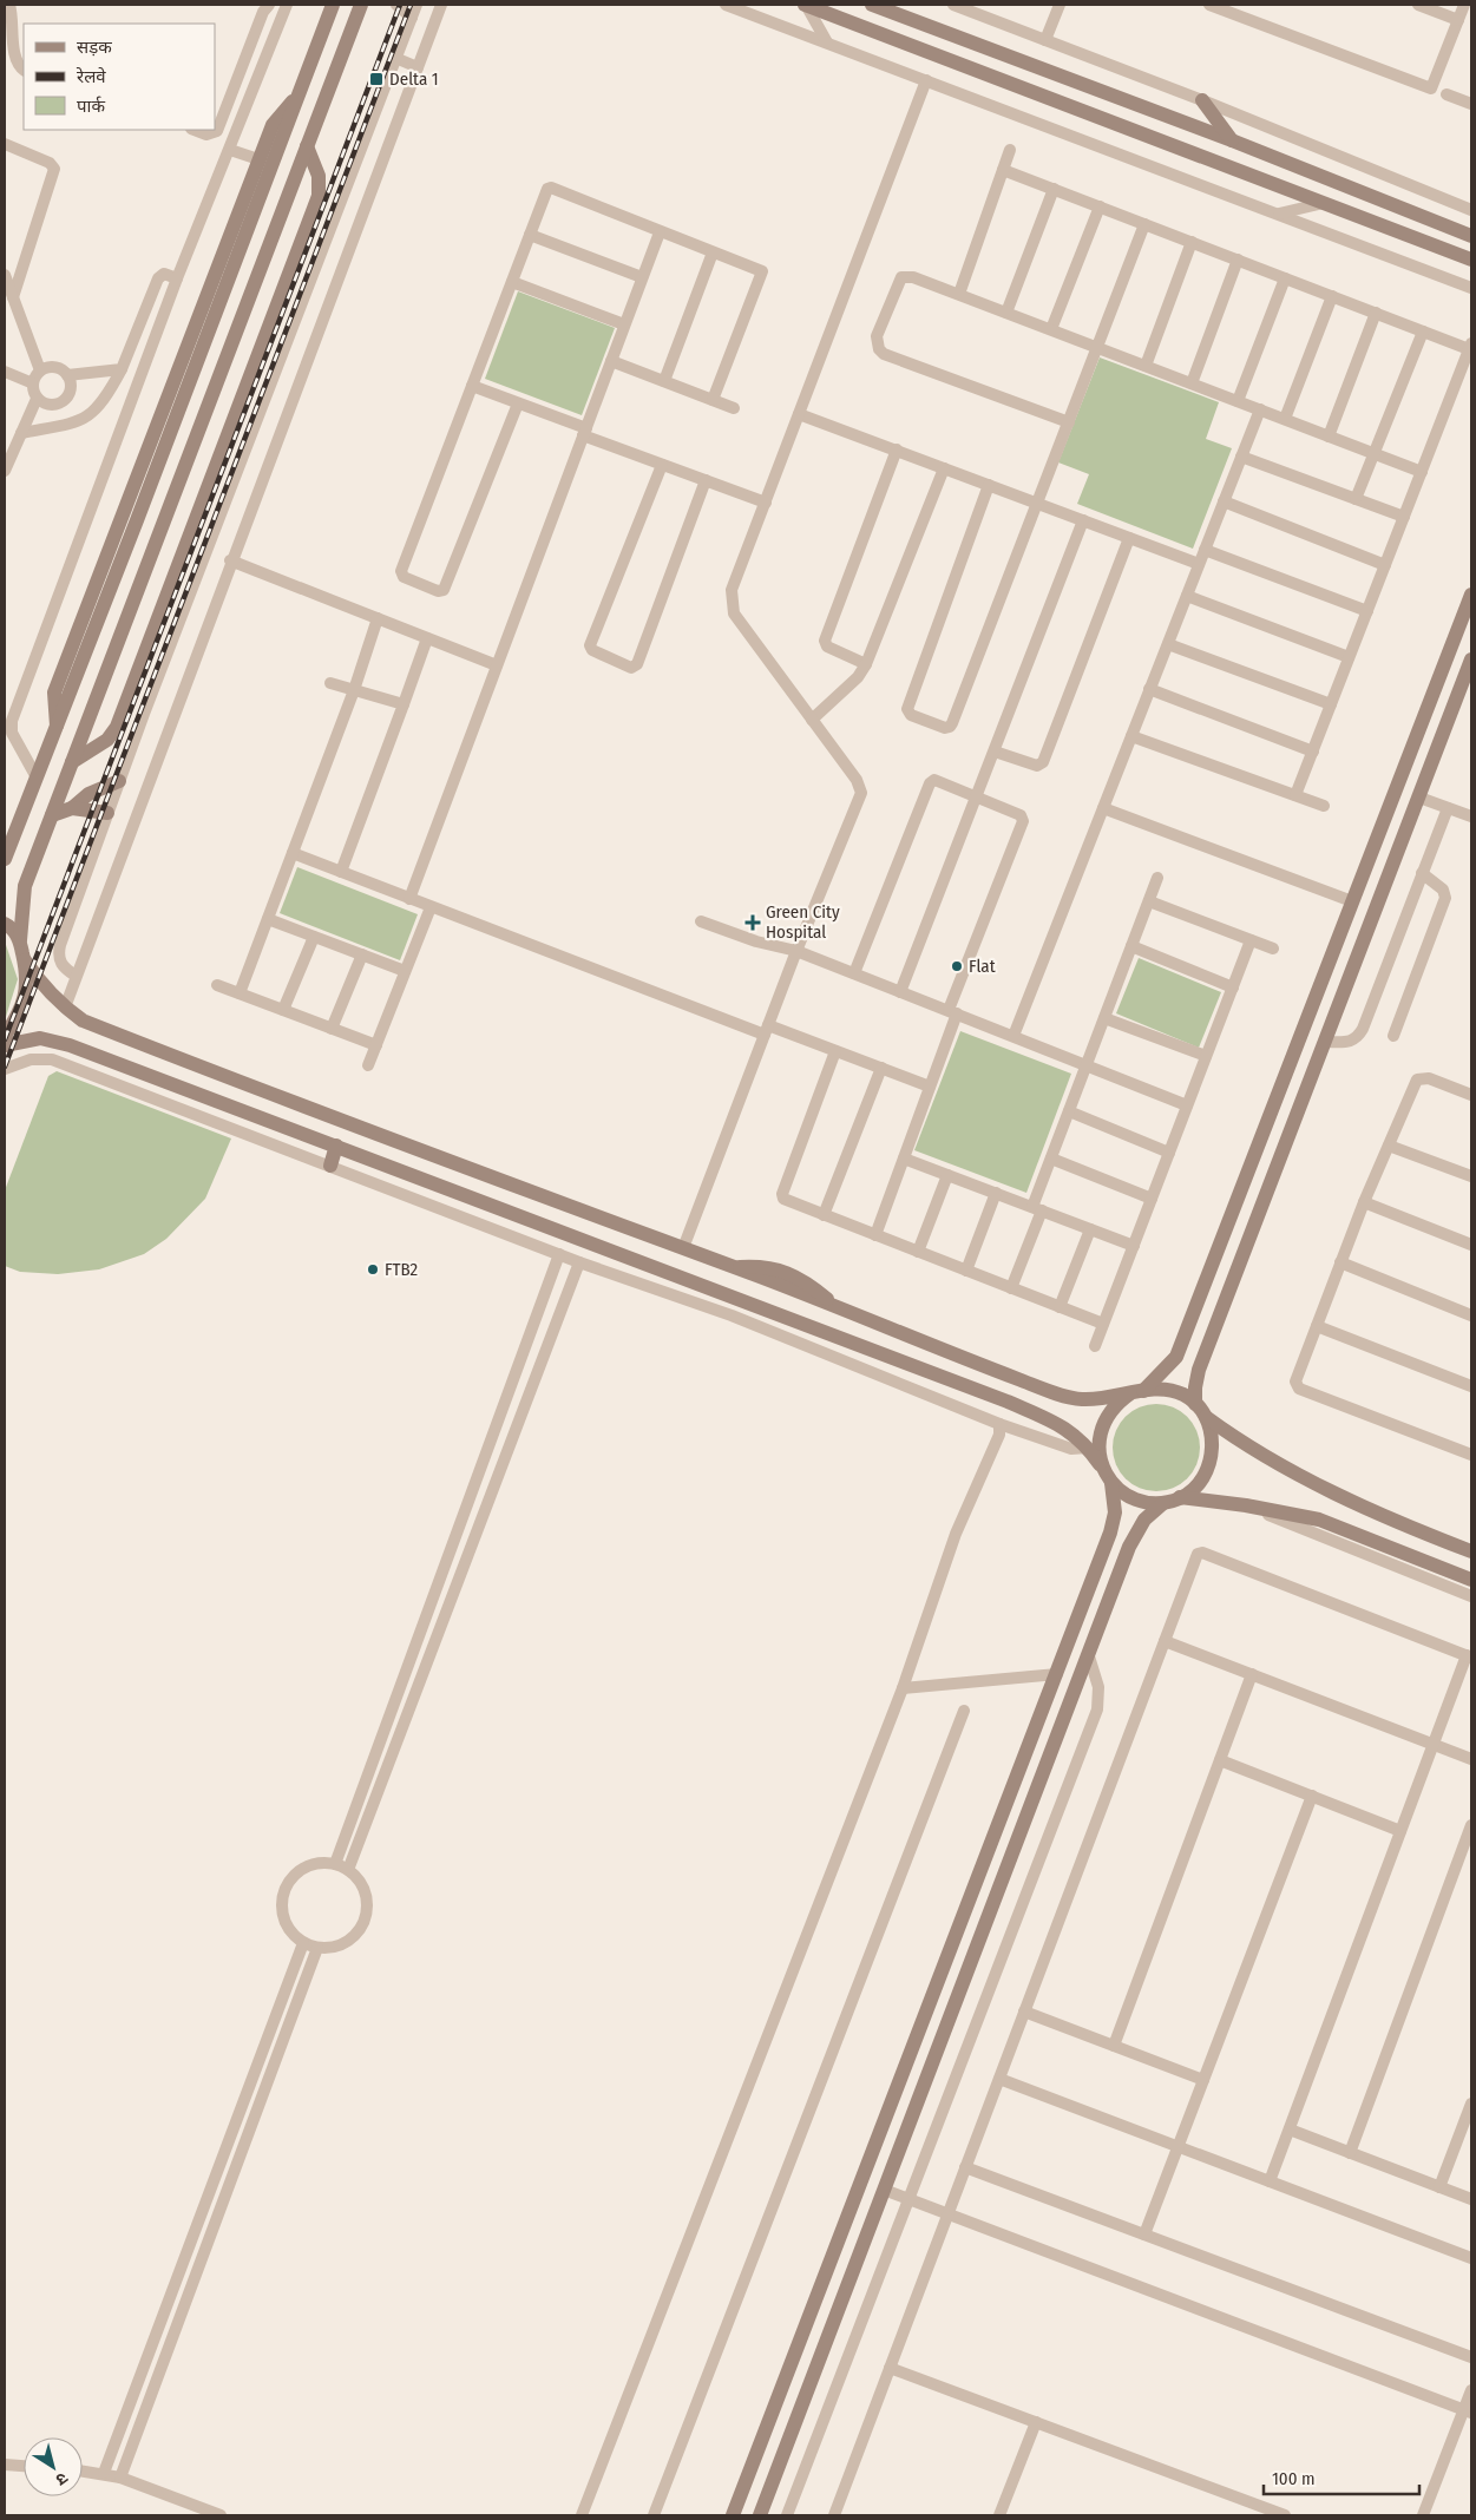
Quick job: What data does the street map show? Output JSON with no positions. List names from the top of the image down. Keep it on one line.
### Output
{"places":{"transit":["Delta 1"],"health":["Green City Hospital"],"other":["Flat","FTB2"]},"legend":["सड़क","रेलवे","पार्क"],"scale_bar":"100 m","north":"bottom right"}
